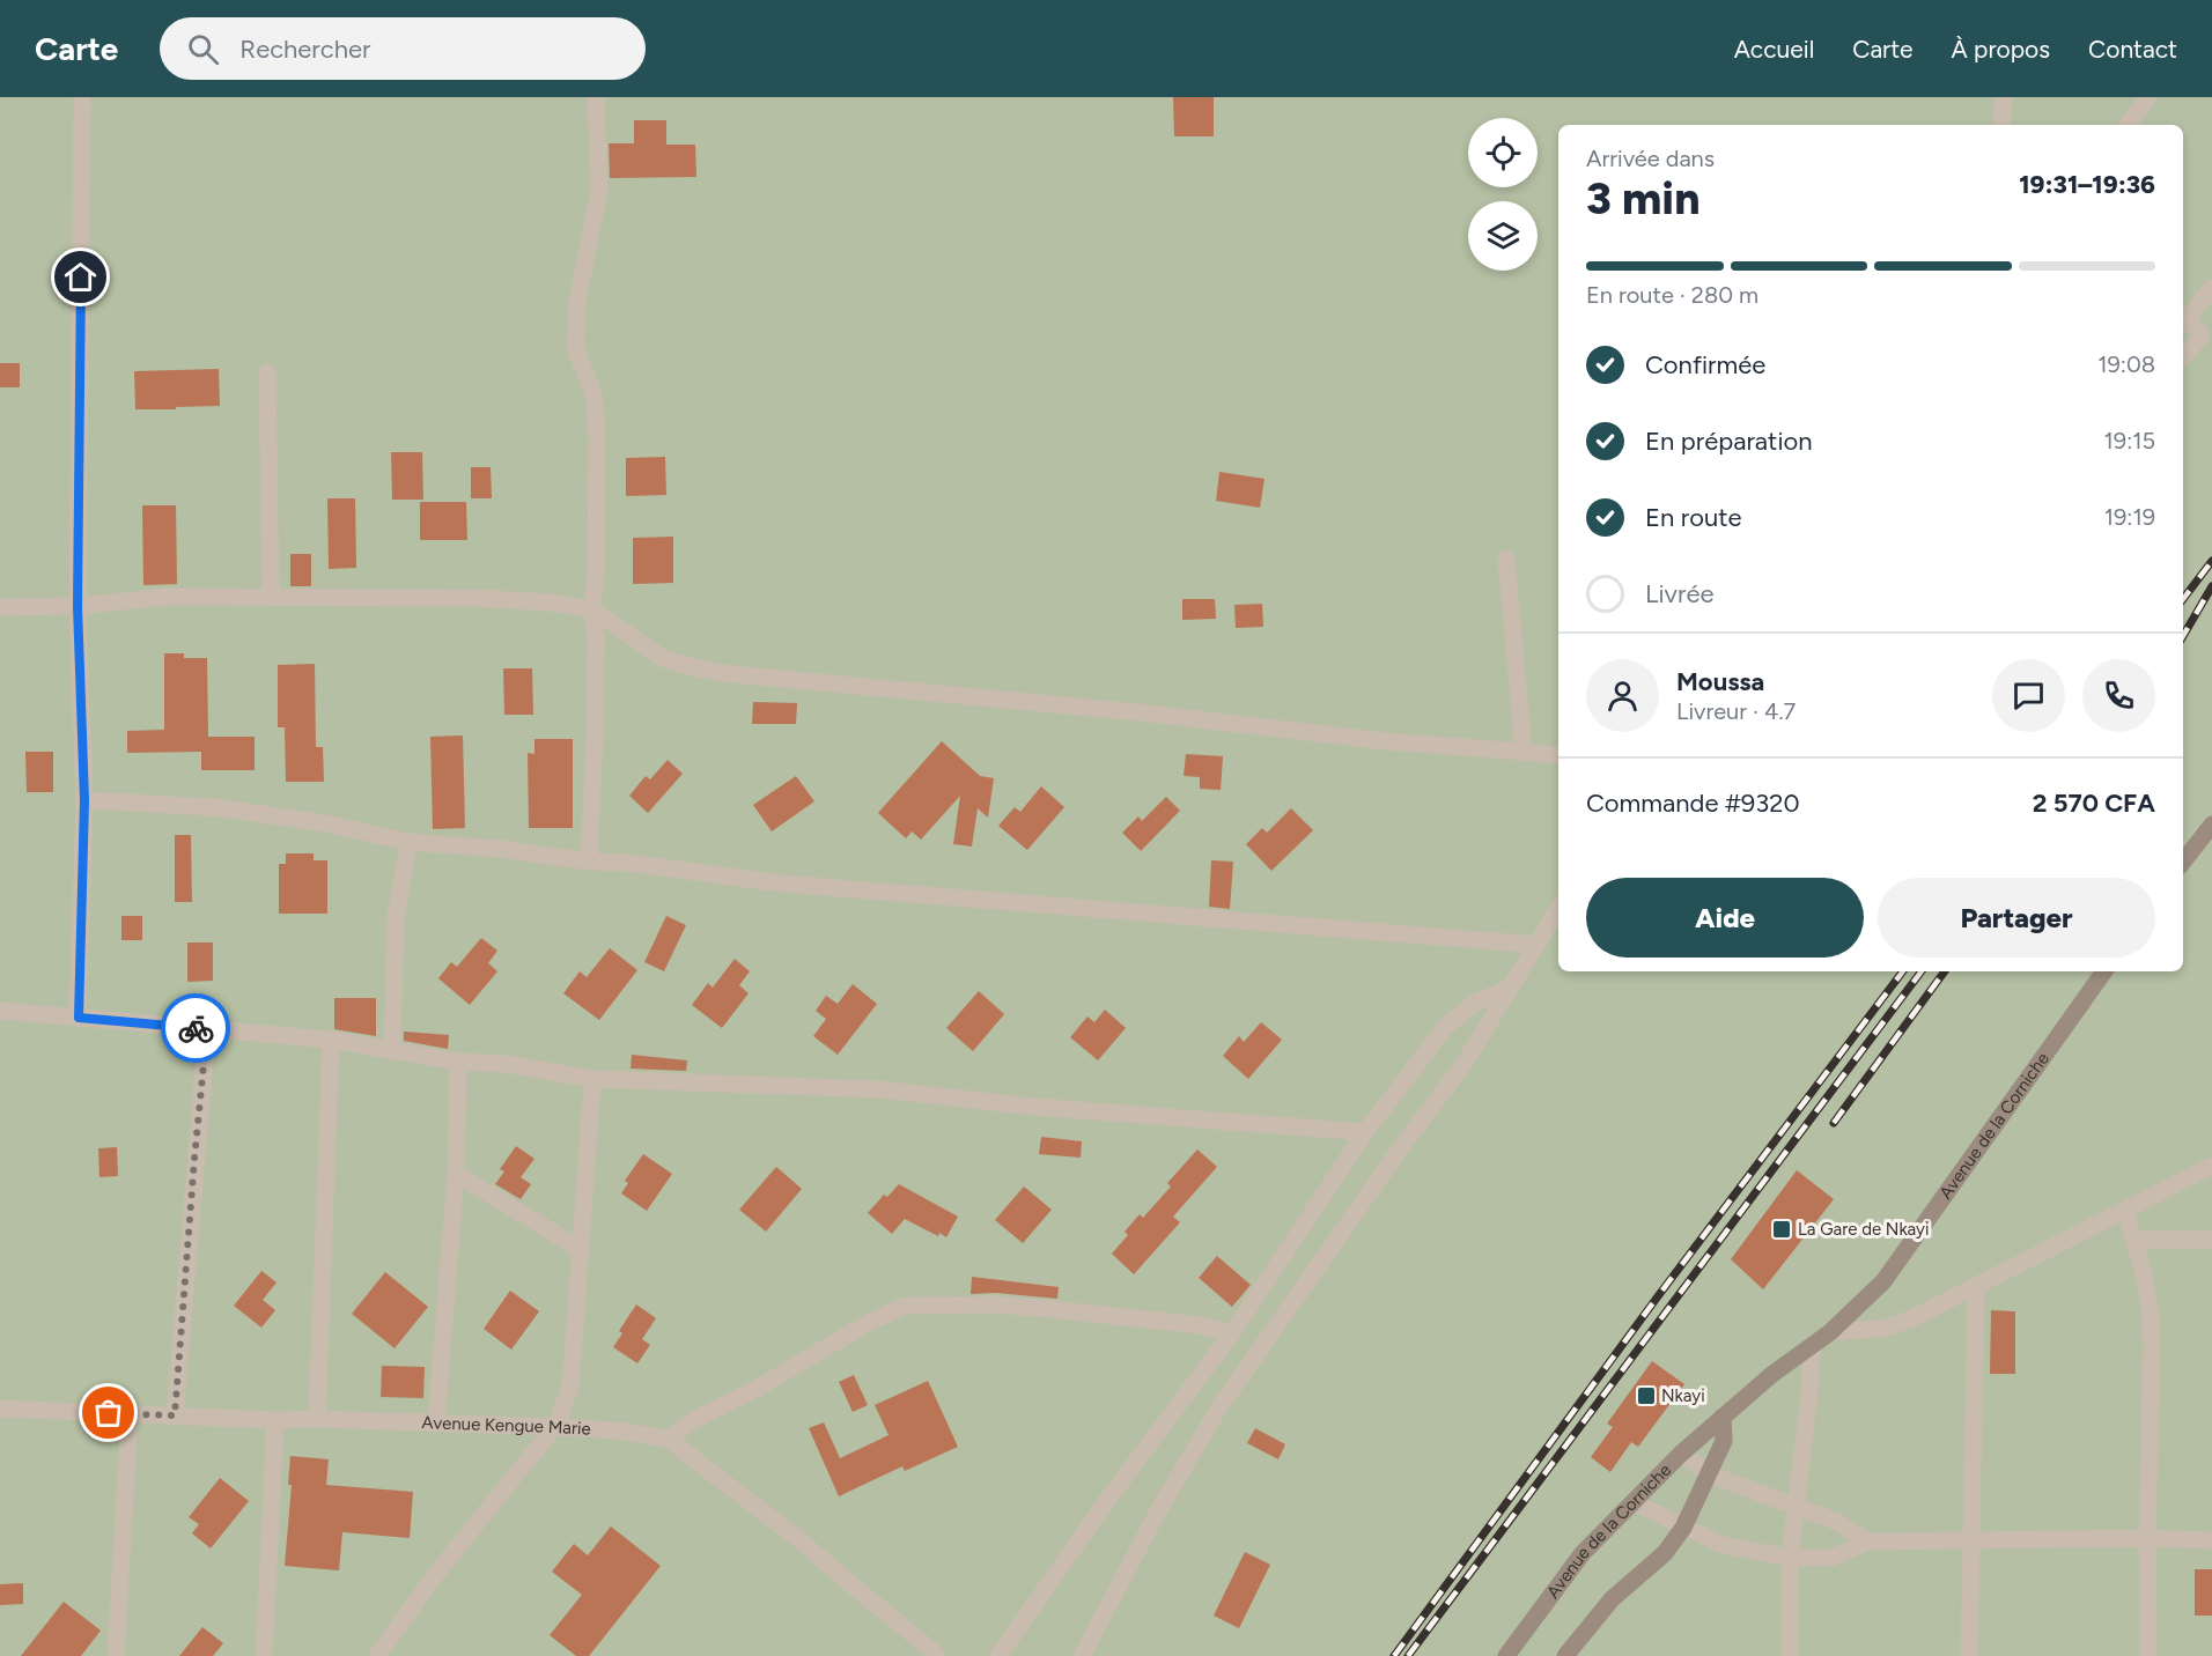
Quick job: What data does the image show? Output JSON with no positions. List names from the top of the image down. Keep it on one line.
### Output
{"streets":{"street":["Avenue de la Corniche","Avenue Kengue Marie"]},"places":{"transit":["La Gare de Nkayi","Nkayi"]},"page":{"header":"Carte","search":"Rechercher","nav":["Accueil","Carte","À propos","Contact"],"heading":["3 min","Arrivée dans","19:31–19:36"],"panel":["Moussa","Livreur · 4.7","Commande #9320","2 570 CFA"],"bar":"En route · 280 m","list":[["Confirmée","19:08"],["En préparation","19:15"],["En route","19:19"],"Livrée"],"buttons":["Aide","Partager"]}}
